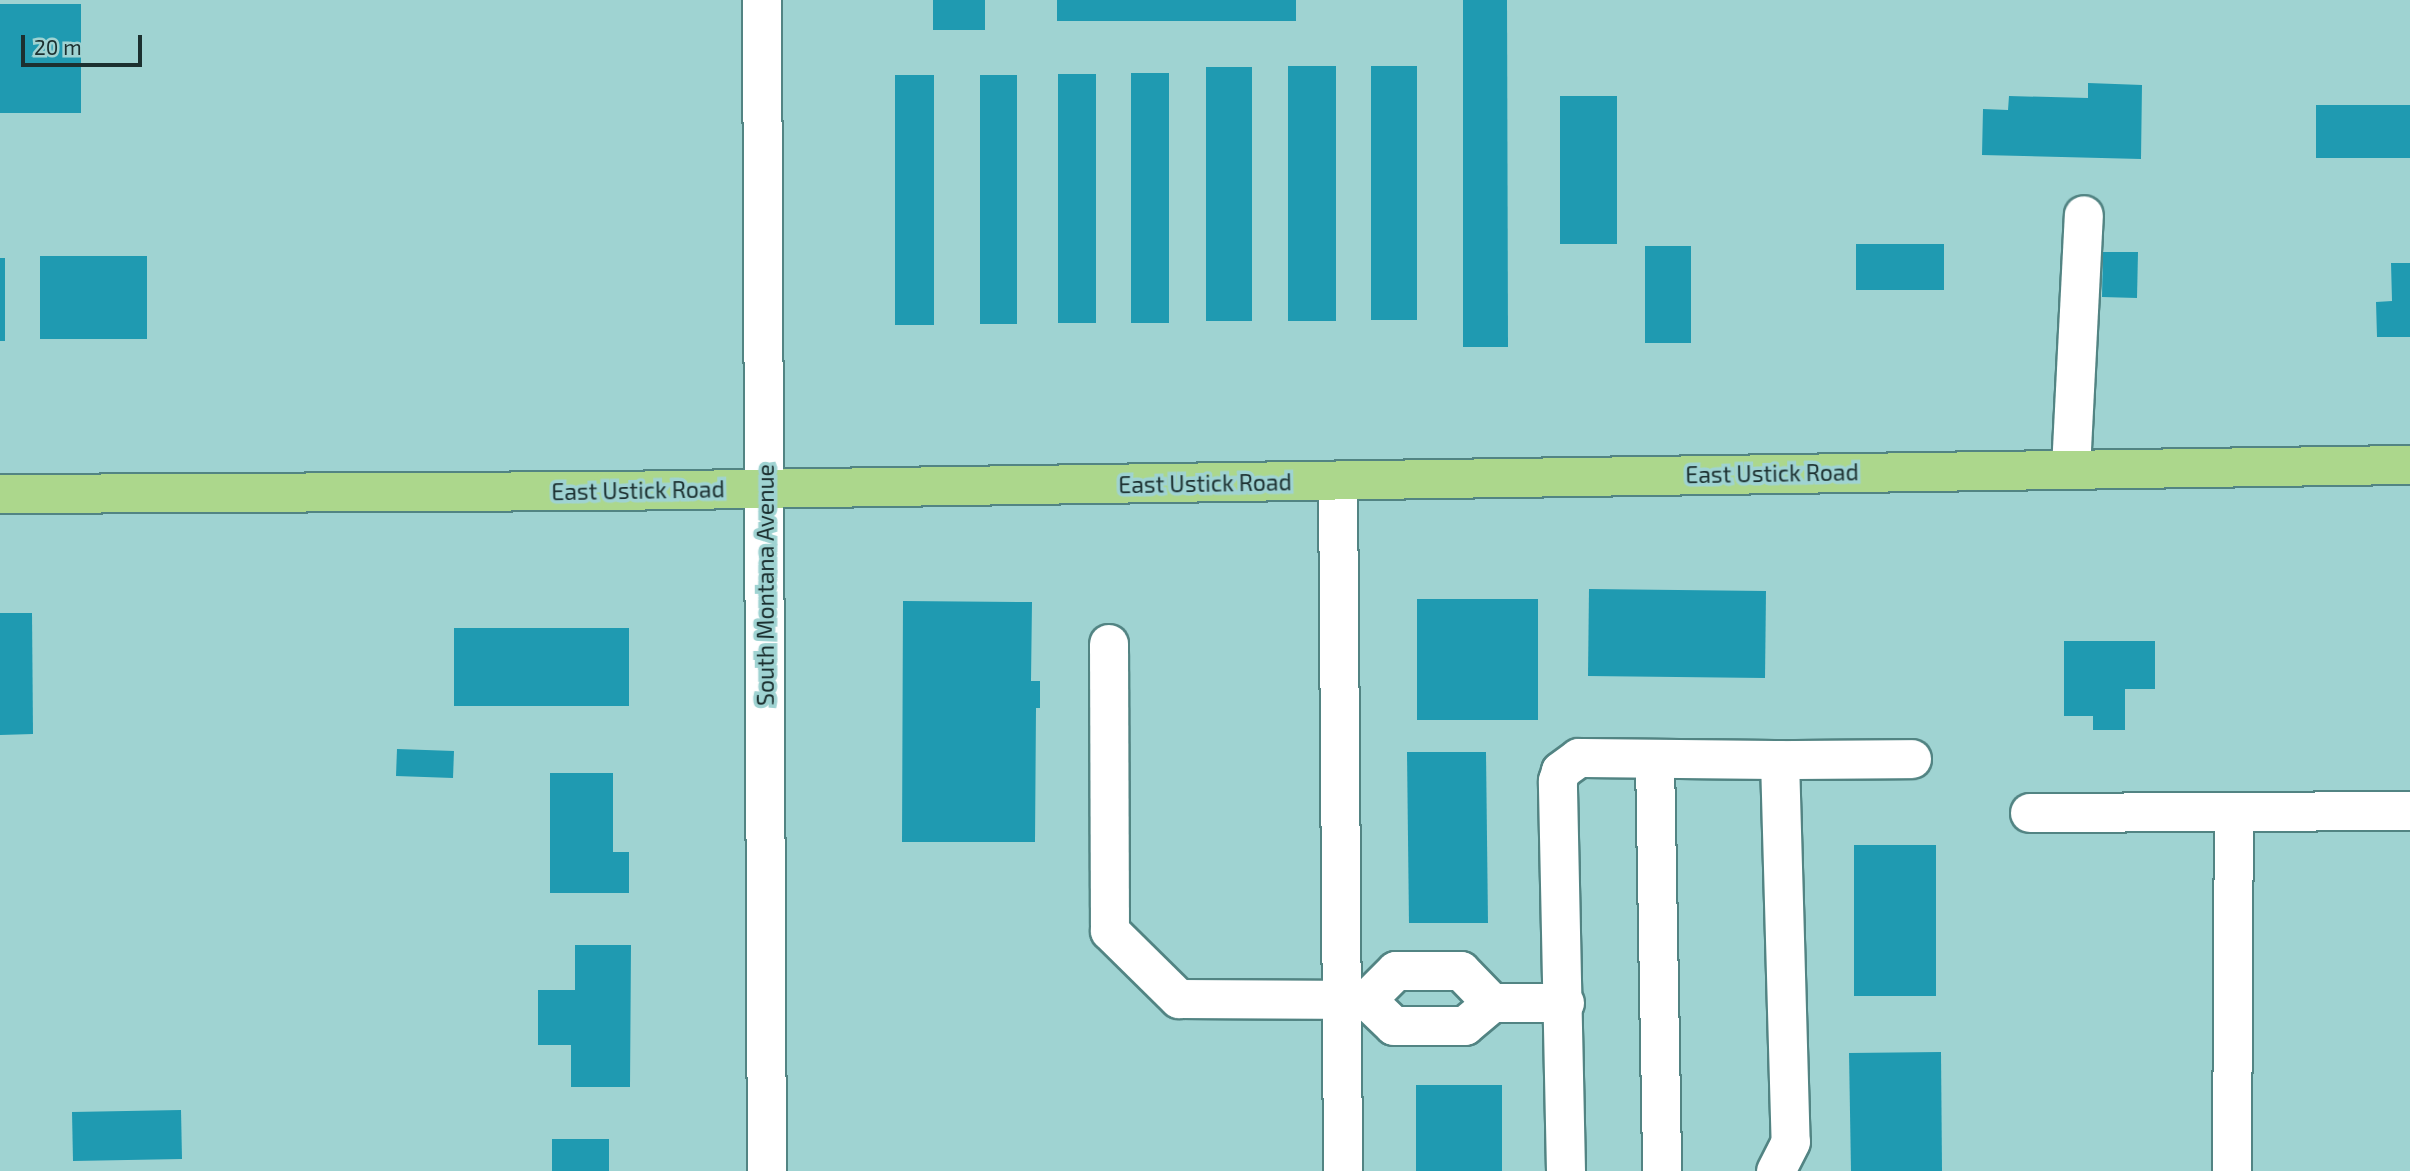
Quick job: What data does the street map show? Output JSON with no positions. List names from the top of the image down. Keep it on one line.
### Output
{"streets":{"main road":["East Ustick Road"],"street":["South Montana Avenue"]},"crossings":[["East Ustick Road","South Montana Avenue"]],"scale_bar":"20 m"}
